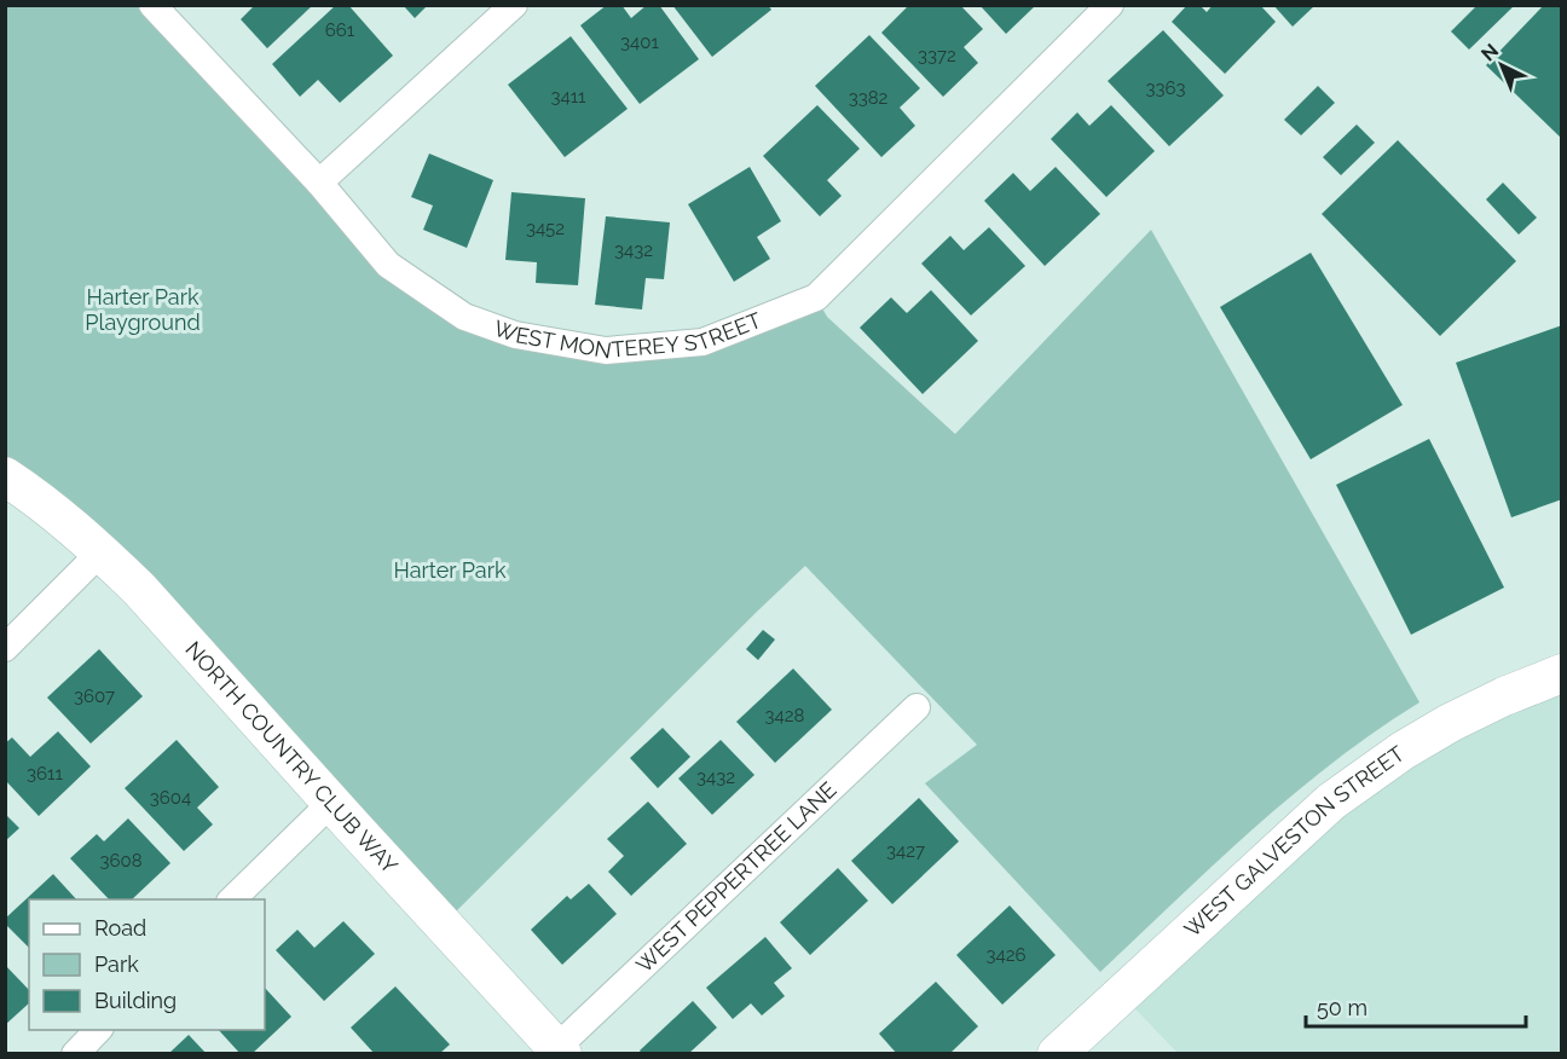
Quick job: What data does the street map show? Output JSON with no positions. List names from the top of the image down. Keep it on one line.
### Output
{"streets":{"street":["WEST MONTEREY STREET","NORTH COUNTRY CLUB WAY","WEST GALVESTON STREET","WEST PEPPERTREE LANE"]},"crossings":[["NORTH COUNTRY CLUB WAY","WEST PEPPERTREE LANE"]],"parks":["Harter Park Playground","Harter Park"],"house_numbers":["661","3401","3372","3363","3411","3382","3452","3432","3607","3428","3611","3432","3604","3427","3608","3426"],"legend":["Road","Park","Building"],"scale_bar":"50 m","north":"top left"}
